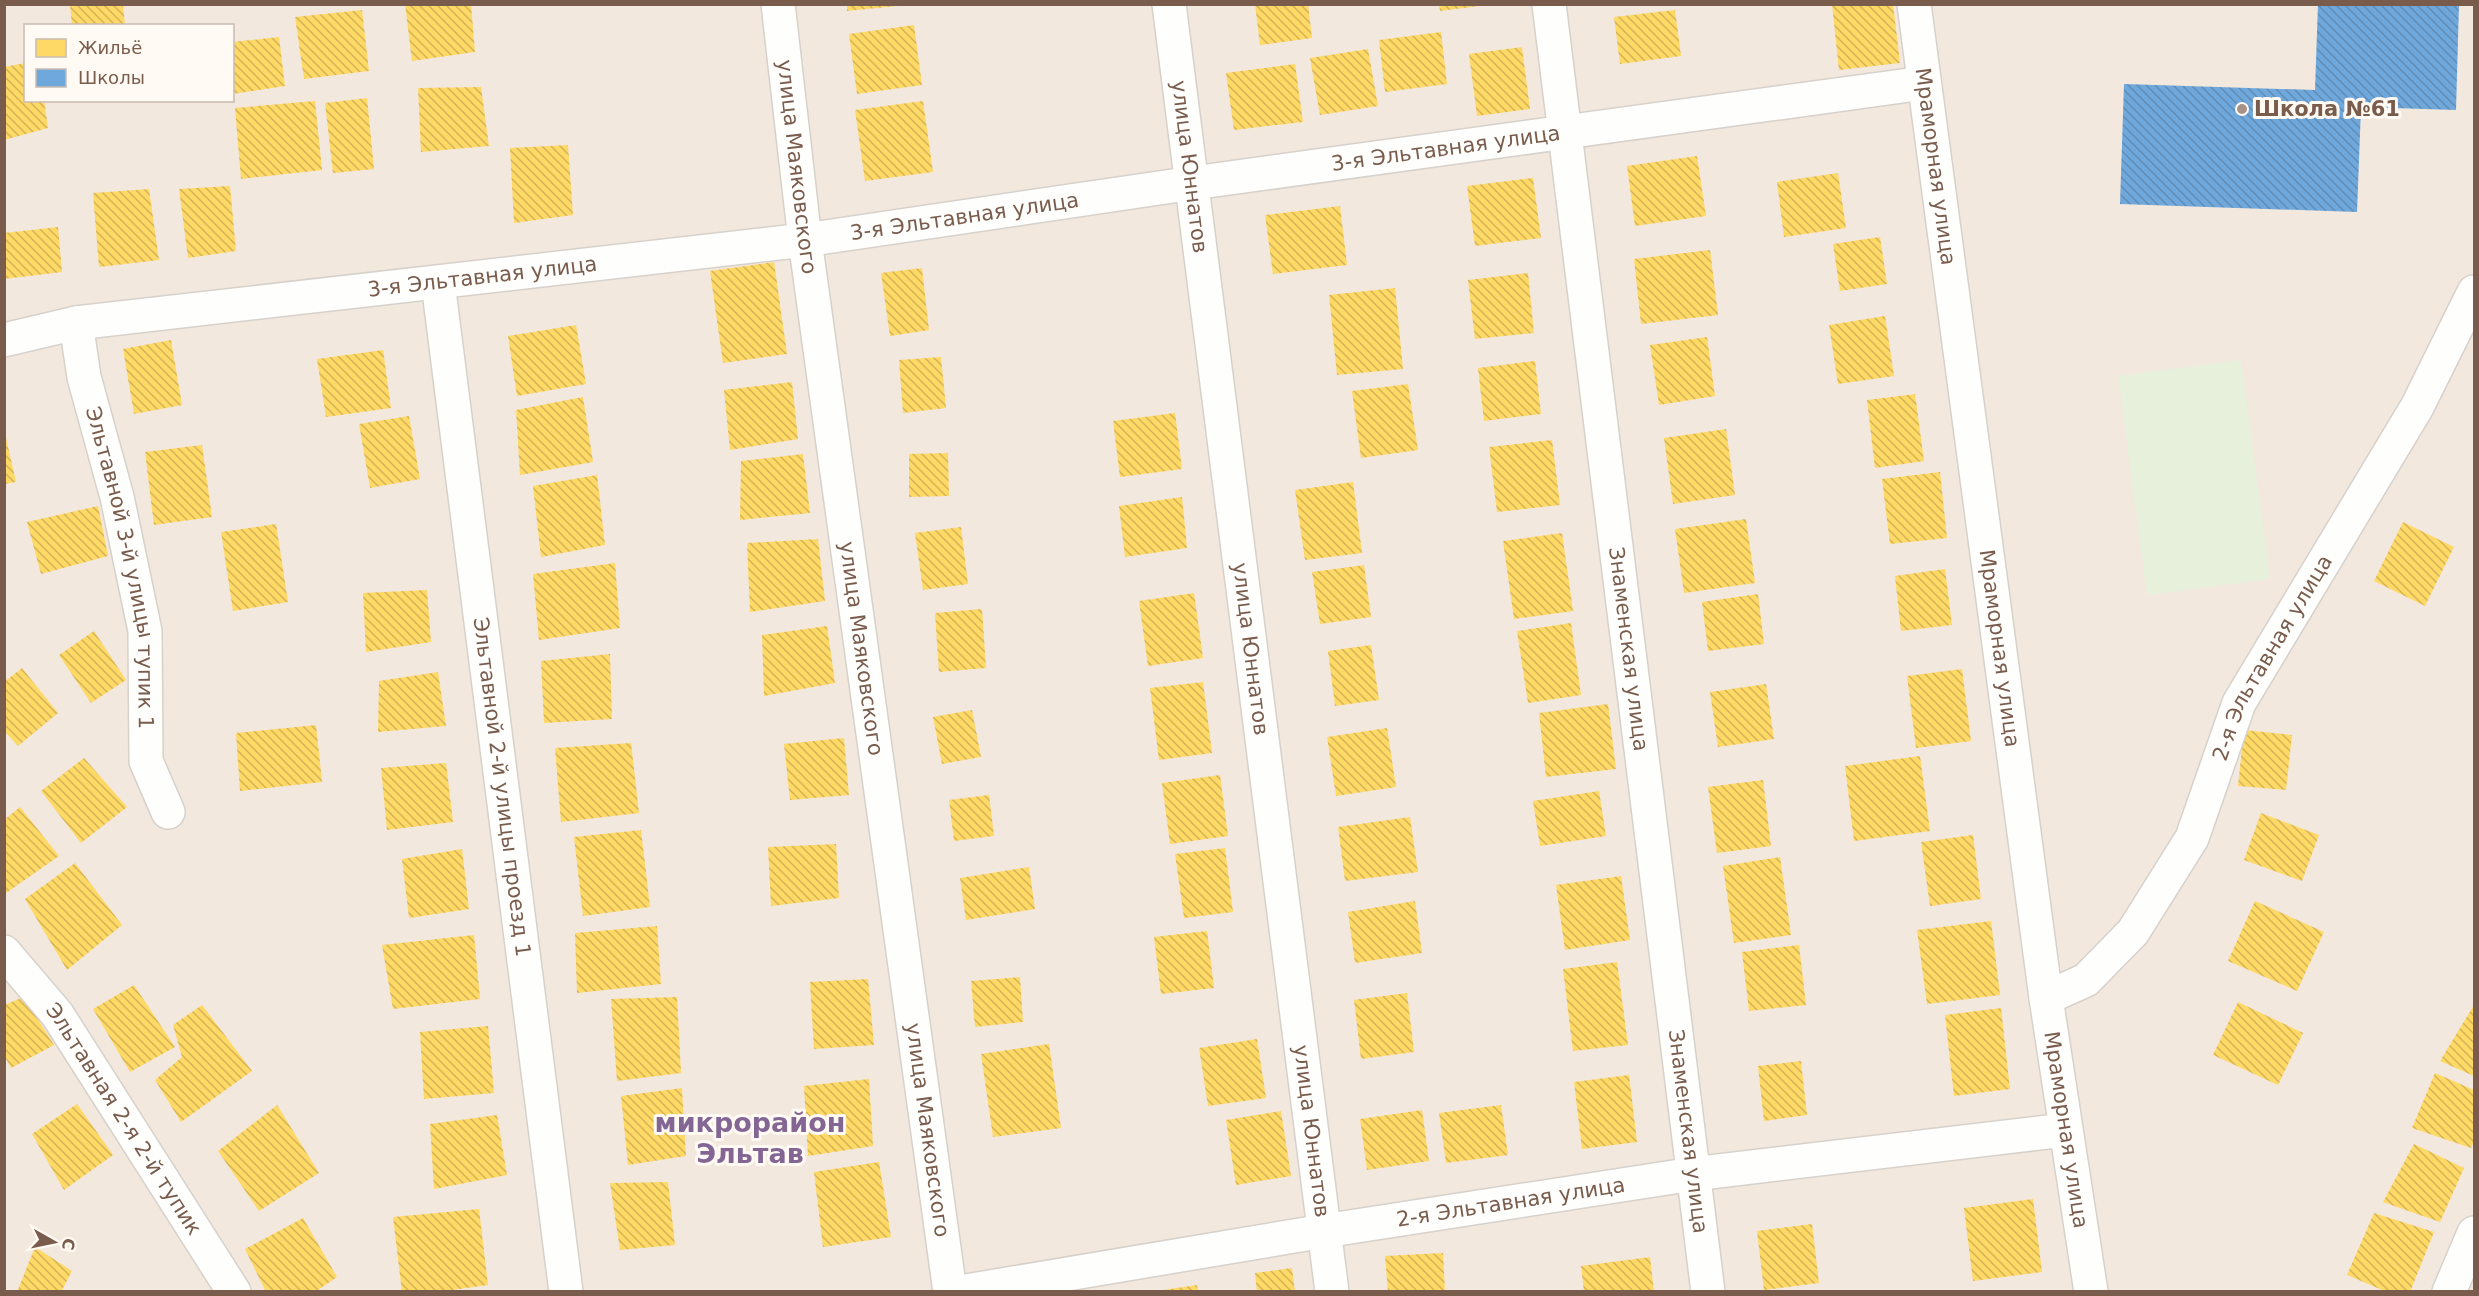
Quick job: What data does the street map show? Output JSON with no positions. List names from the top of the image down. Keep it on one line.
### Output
{"streets":{"street":["3-я Эльтавная улица","улица Юннатов","улица Маяковского","Мраморная улица","Эльтавной 3-й улицы тупик 1","Знаменская улица","2-я Эльтавная улица","Эльтавной 2-й улицы проезд 1","Эльтавная 2-я 2-й тупик"]},"crossings":[["3-я Эльтавная улица","улица Юннатов"],["3-я Эльтавная улица","улица Маяковского"],["3-я Эльтавная улица","Мраморная улица"],["3-я Эльтавная улица","Эльтавной 3-й улицы тупик 1"],["3-я Эльтавная улица","Знаменская улица"],["3-я Эльтавная улица","Эльтавной 2-й улицы проезд 1"],["улица Юннатов","2-я Эльтавная улица"],["Мраморная улица","2-я Эльтавная улица"],["Знаменская улица","2-я Эльтавная улица"]],"districts":["микрорайон Эльтав"],"places":["Школа №61"],"legend":["Жильё","Школы"],"north":"right"}
